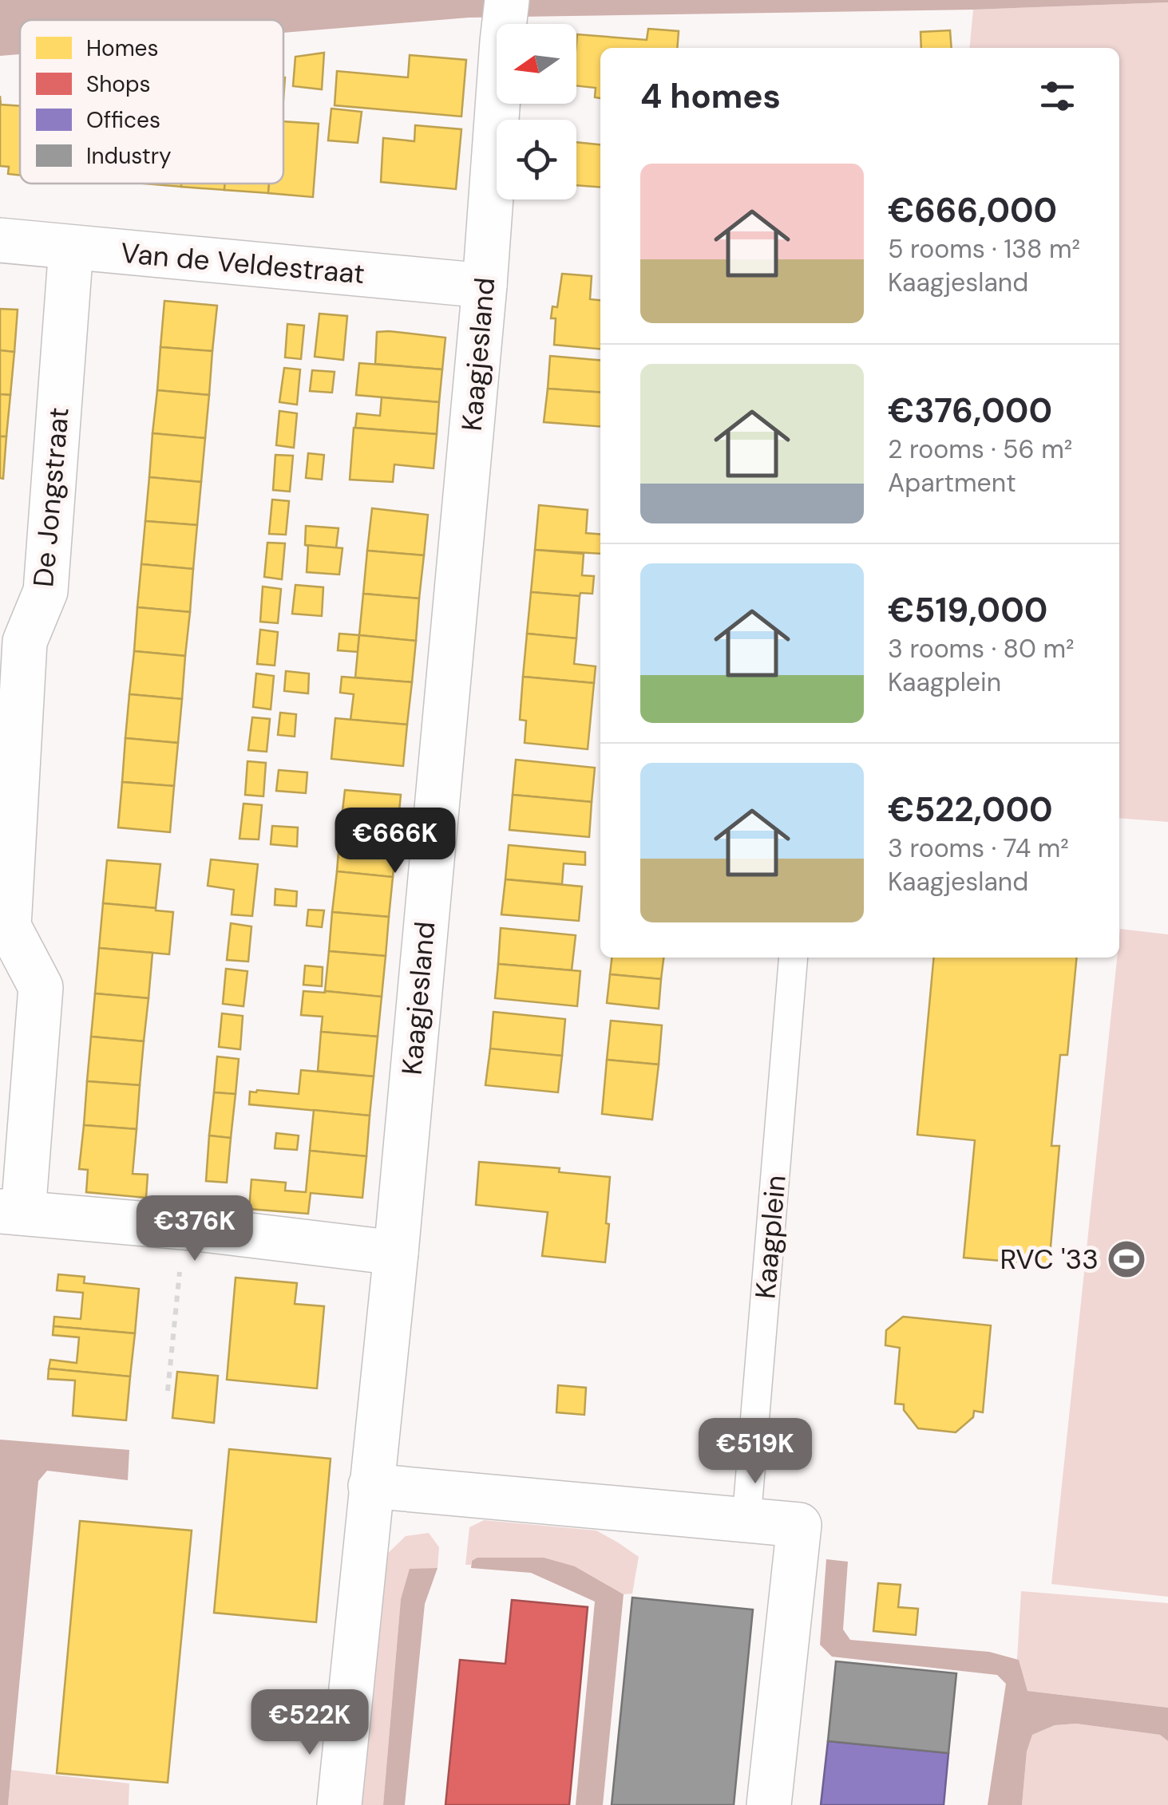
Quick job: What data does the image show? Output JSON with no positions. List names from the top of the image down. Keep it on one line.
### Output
{"streets":{"street":["Van de Veldestraat","Kaagjesland","De Jongstraat"],"lane":["Kaagplein"]},"crossings":[["Van de Veldestraat","Kaagjesland"],["Van de Veldestraat","De Jongstraat"]],"places":{"sports":["RVC '33"]},"legend":["Homes","Shops","Offices","Industry"],"north":"left","page":{"heading":"4 homes","list":[{"name":"€666,000","note":"5 rooms · 138 m² · Kaagjesland"},{"name":"€376,000","note":"2 rooms · 56 m² · Apartment"},{"name":"€519,000","note":"3 rooms · 80 m² · Kaagplein"},{"name":"€522,000","note":"3 rooms · 74 m² · Kaagjesland"}],"price":["€666K","€376K","€519K","€522K"]}}
